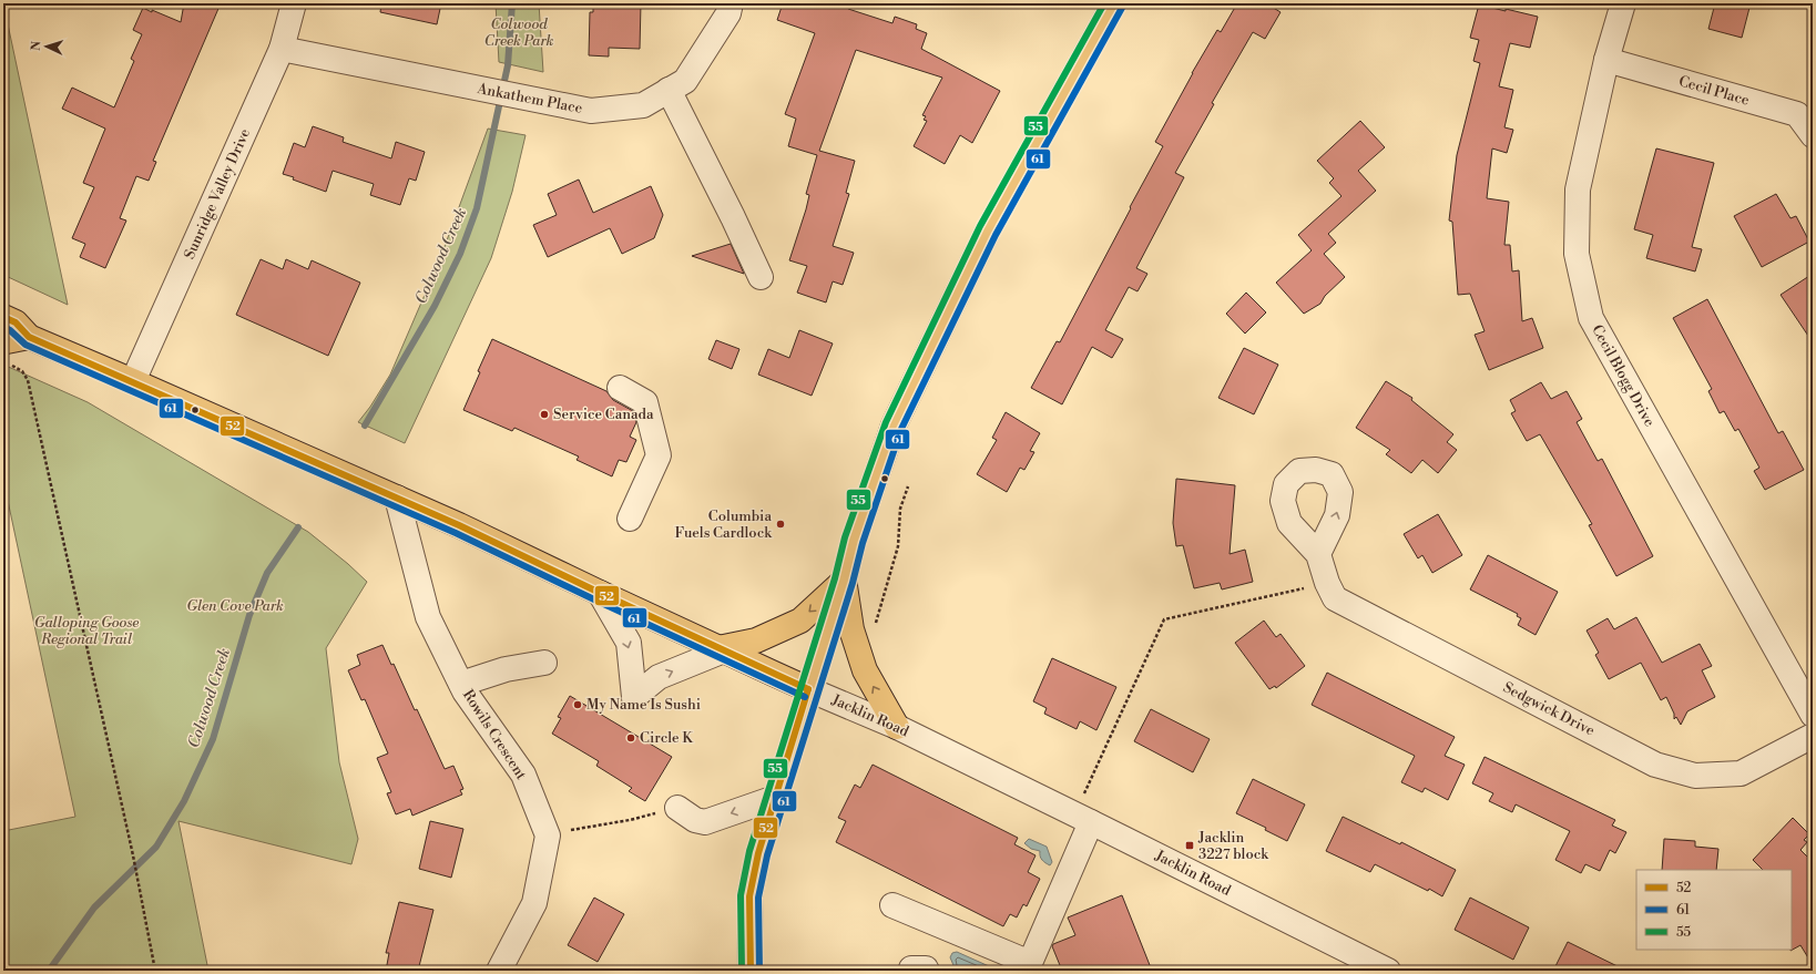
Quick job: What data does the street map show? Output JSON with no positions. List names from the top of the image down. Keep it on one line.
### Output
{"streets":{"main road":["Jacklin Road"],"street":["Cecil Place","Ankathem Place","Sunridge Valley Drive","Cecil Blogg Drive","Sedgwick Drive","Rowils Crescent"]},"crossings":[["Cecil Place","Cecil Blogg Drive"],["Ankathem Place","Sunridge Valley Drive"],["Sunridge Valley Drive","Jacklin Road"],["Jacklin Road","Rowils Crescent"]],"water":["Colwood Creek"],"parks":["Colwood Creek Park","Glen Cove Park","Galloping Goose Regional Trail"],"places":{"other":["Service Canada","Columbia Fuels Cardlock","My Name Is Sushi","Circle K"],"transit":["Jacklin 3227 block"]},"lines":["transit line 55","transit line 61","transit line 52"],"legend":["52","61","55"],"north":"left"}
